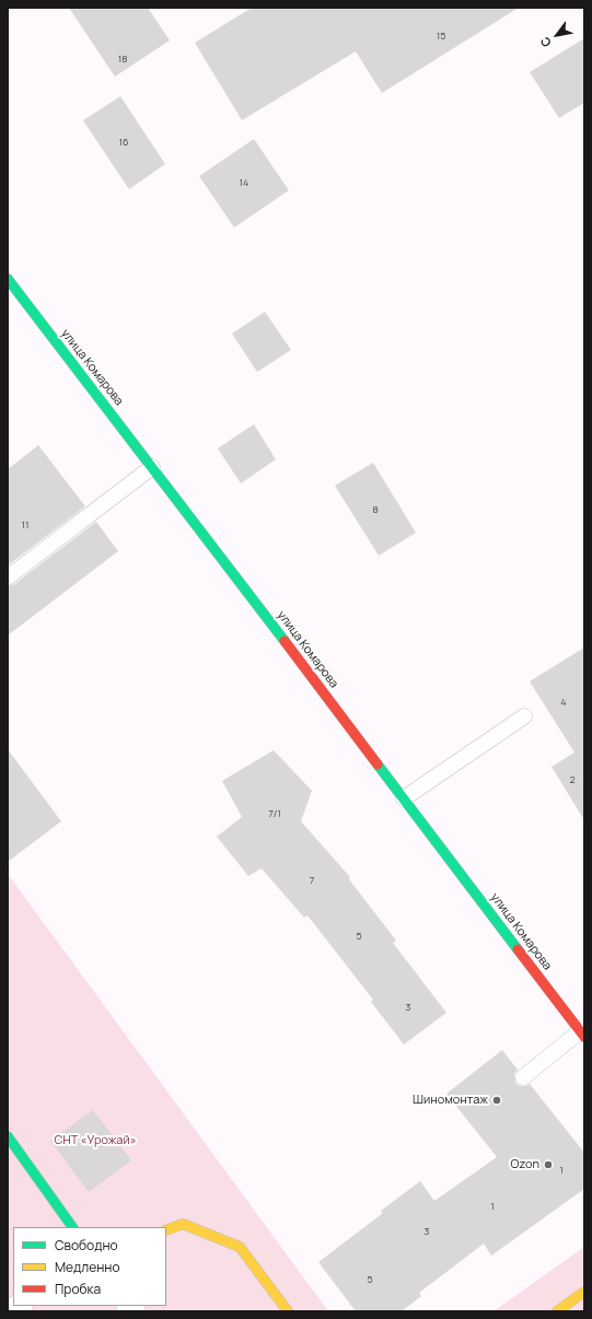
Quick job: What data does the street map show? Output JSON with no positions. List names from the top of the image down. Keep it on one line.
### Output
{"streets":{"street":["улица Комарова"]},"parks":["СНТ «Урожай»"],"places":["Шиномонтаж","Ozon"],"house_numbers":["15","18","16","14","8","11","4","2","7/1","7","5","3","1","1","3","5"],"legend":["Свободно","Медленно","Пробка"],"north":"bottom left"}
